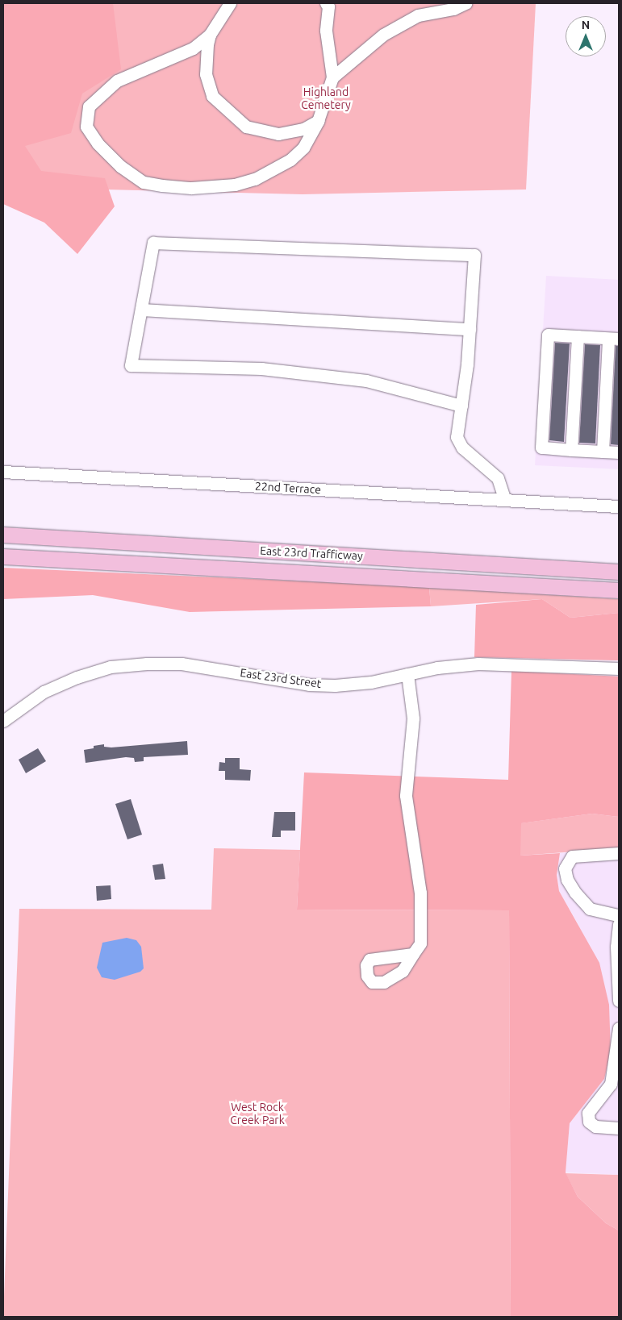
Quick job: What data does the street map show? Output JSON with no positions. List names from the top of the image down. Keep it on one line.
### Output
{"streets":{"main road":["East 23rd Trafficway"],"street":["22nd Terrace","East 23rd Street"]},"parks":["Highland Cemetery","West Rock Creek Park"],"north":"top"}
